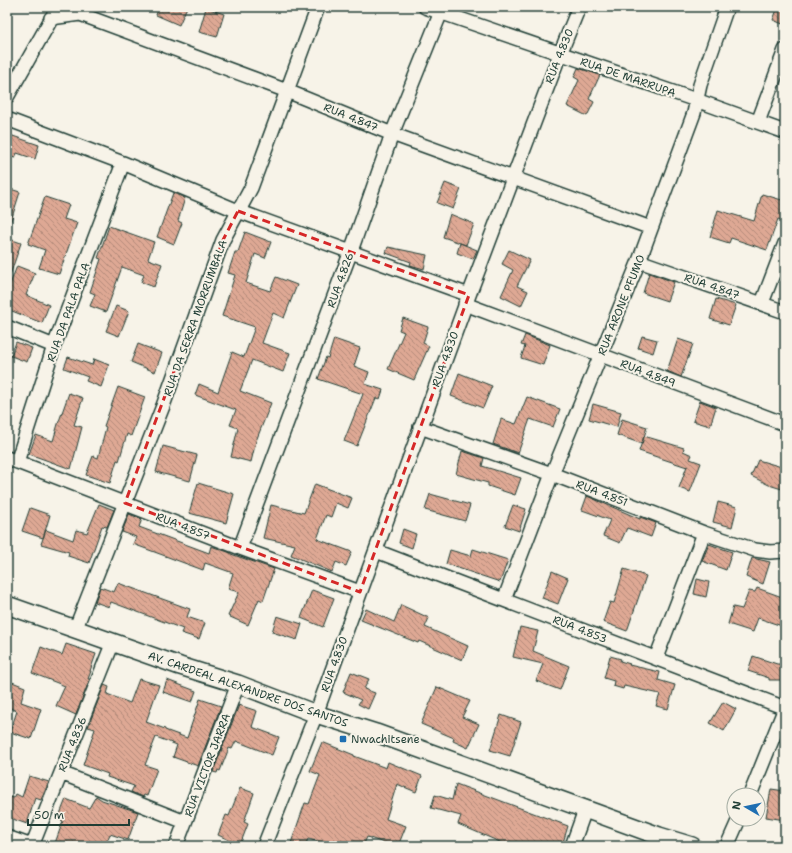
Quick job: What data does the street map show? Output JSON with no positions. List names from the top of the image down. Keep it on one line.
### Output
{"streets":{"street":["RUA 4.830","RUA DE MARRUPA","RUA 4.847","RUA 4.826","RUA ARONE PFUMO","RUA DA PALA PALA","RUA DA SERRA MORRUMBALA","RUA 4.849","RUA 4.851","RUA 4.857","RUA 4.853","AV. CARDEAL ALEXANDRE DOS SANTOS","RUA 4.836","RUA VICTOR JARRA"]},"crossings":[["RUA 4.830","RUA DE MARRUPA"],["RUA 4.830","RUA 4.847"],["RUA 4.830","RUA 4.849"],["RUA 4.830","RUA 4.851"],["RUA 4.830","RUA 4.857"],["RUA 4.830","RUA 4.853"],["RUA 4.830","AV. CARDEAL ALEXANDRE DOS SANTOS"],["RUA DE MARRUPA","RUA 4.826"],["RUA DE MARRUPA","RUA ARONE PFUMO"],["RUA 4.847","RUA 4.826"],["RUA 4.847","RUA ARONE PFUMO"],["RUA 4.847","RUA DA SERRA MORRUMBALA"],["RUA 4.826","RUA 4.849"],["RUA 4.826","RUA 4.857"],["RUA ARONE PFUMO","RUA 4.849"],["RUA ARONE PFUMO","RUA 4.851"],["RUA ARONE PFUMO","RUA 4.853"],["RUA DA PALA PALA","RUA 4.849"],["RUA DA PALA PALA","RUA 4.857"],["RUA DA SERRA MORRUMBALA","RUA 4.849"],["RUA DA SERRA MORRUMBALA","RUA 4.857"],["RUA DA SERRA MORRUMBALA","AV. CARDEAL ALEXANDRE DOS SANTOS"],["AV. CARDEAL ALEXANDRE DOS SANTOS","RUA 4.836"],["AV. CARDEAL ALEXANDRE DOS SANTOS","RUA VICTOR JARRA"]],"places":{"transit":["Nwachitsene"]},"scale_bar":"50 m","north":"left"}
